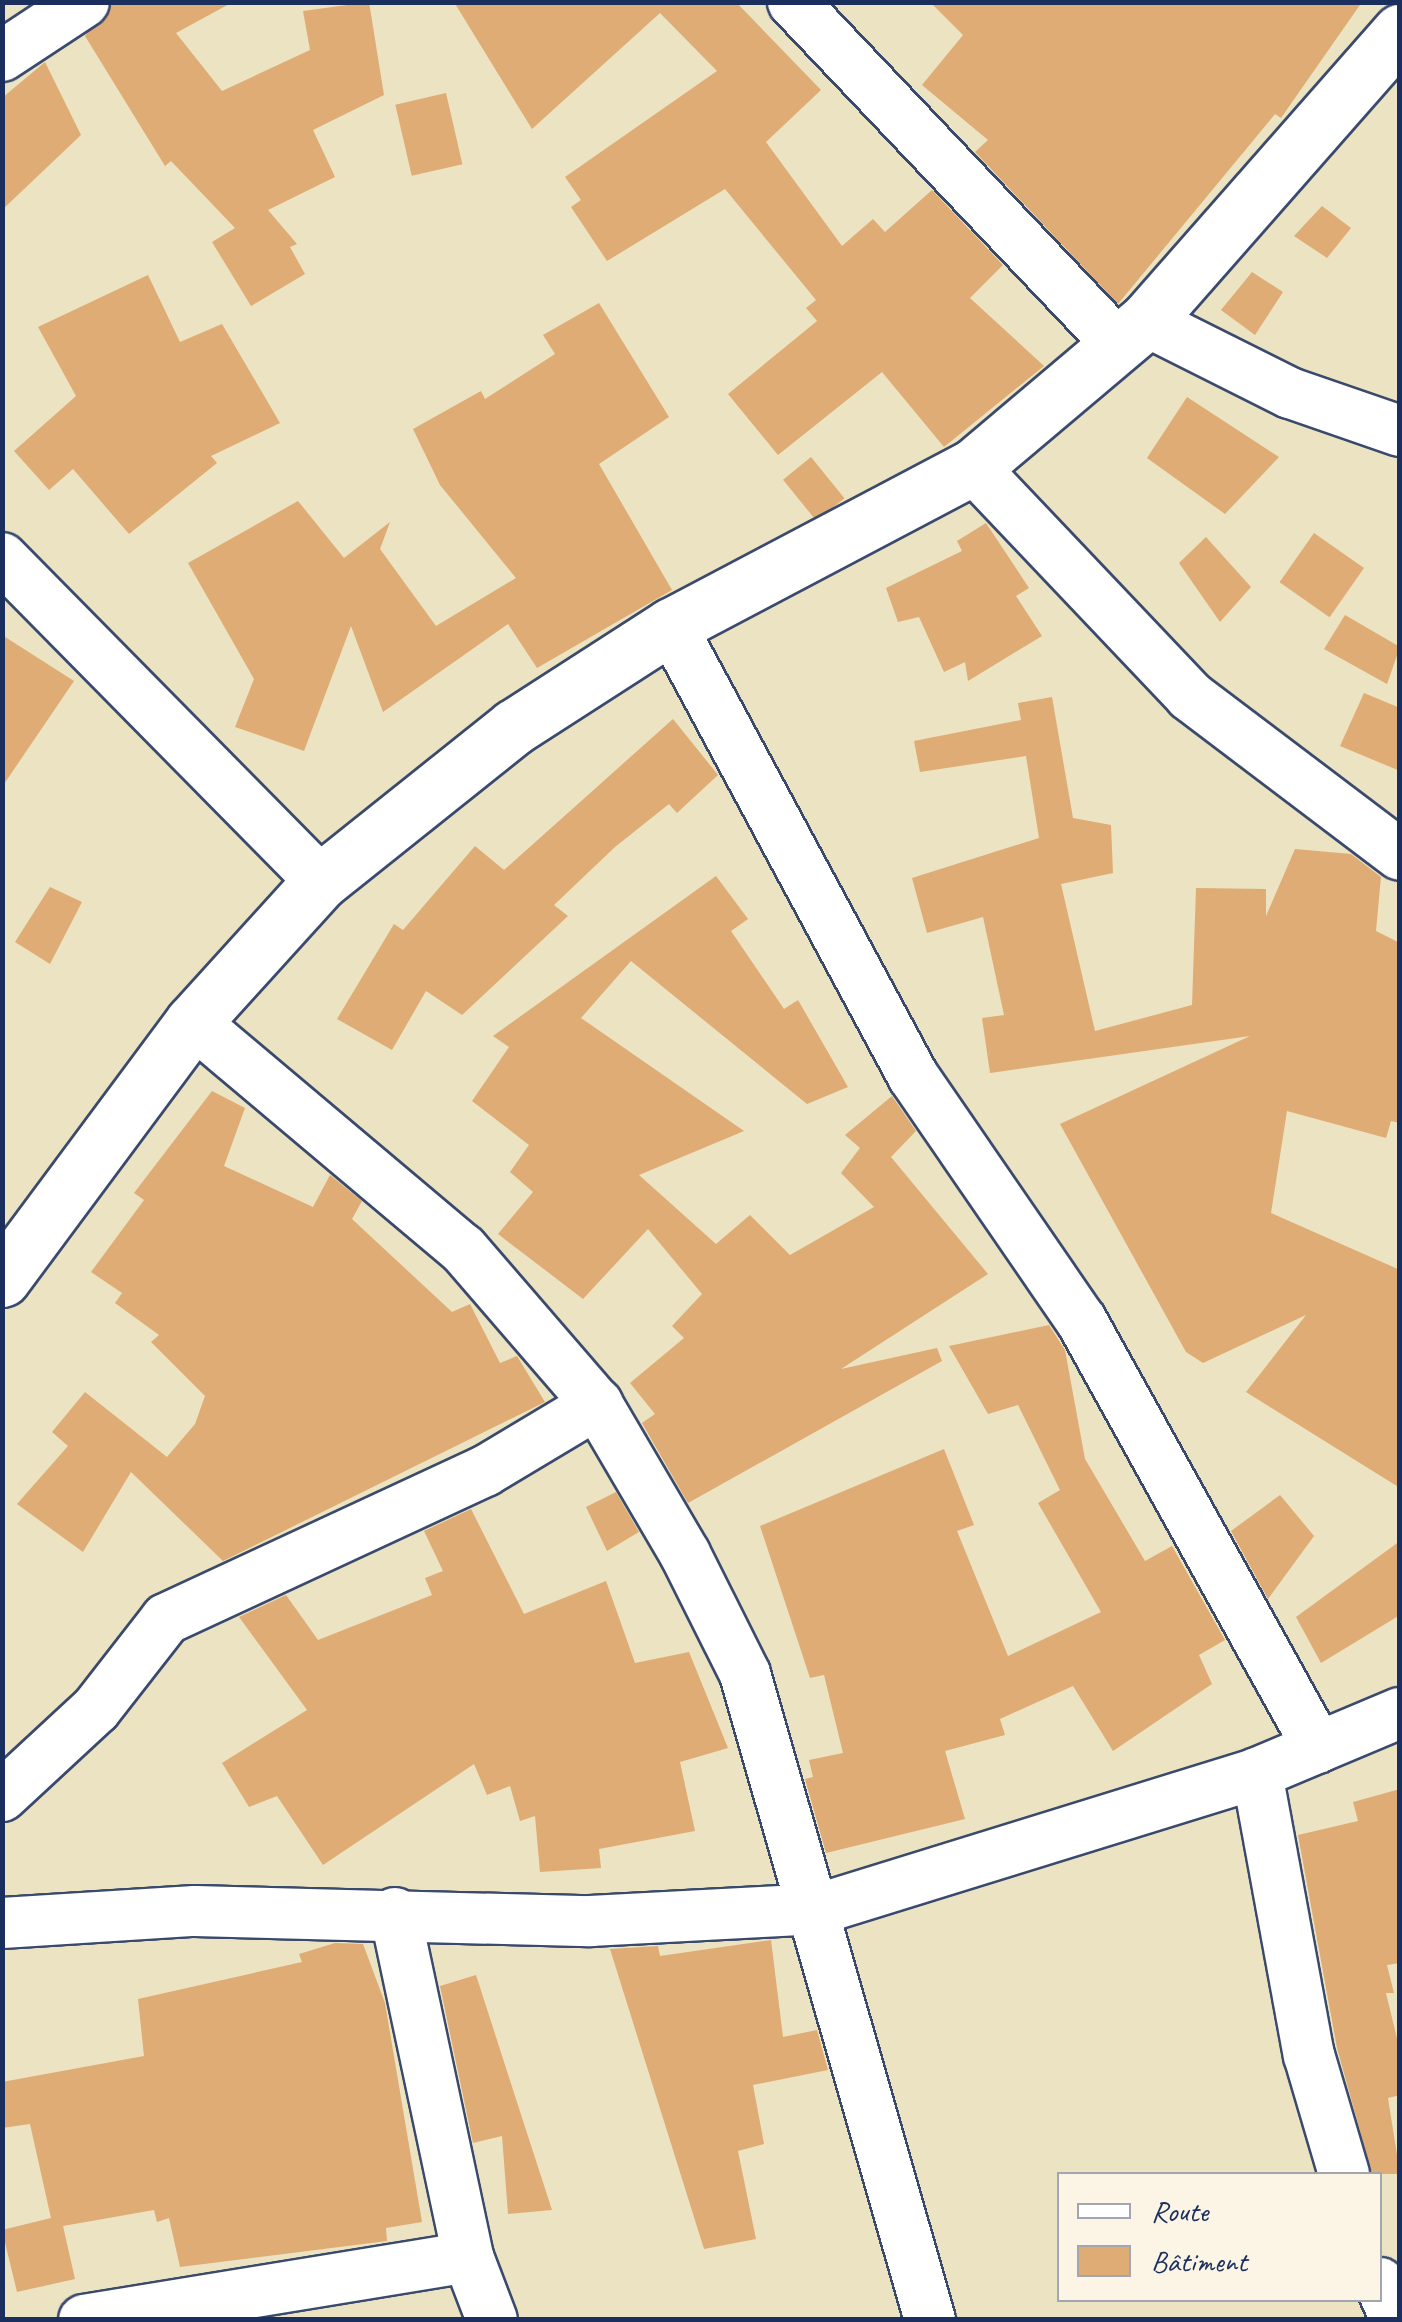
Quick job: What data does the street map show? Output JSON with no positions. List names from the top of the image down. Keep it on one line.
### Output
{"legend":["Route","Bâtiment"]}
